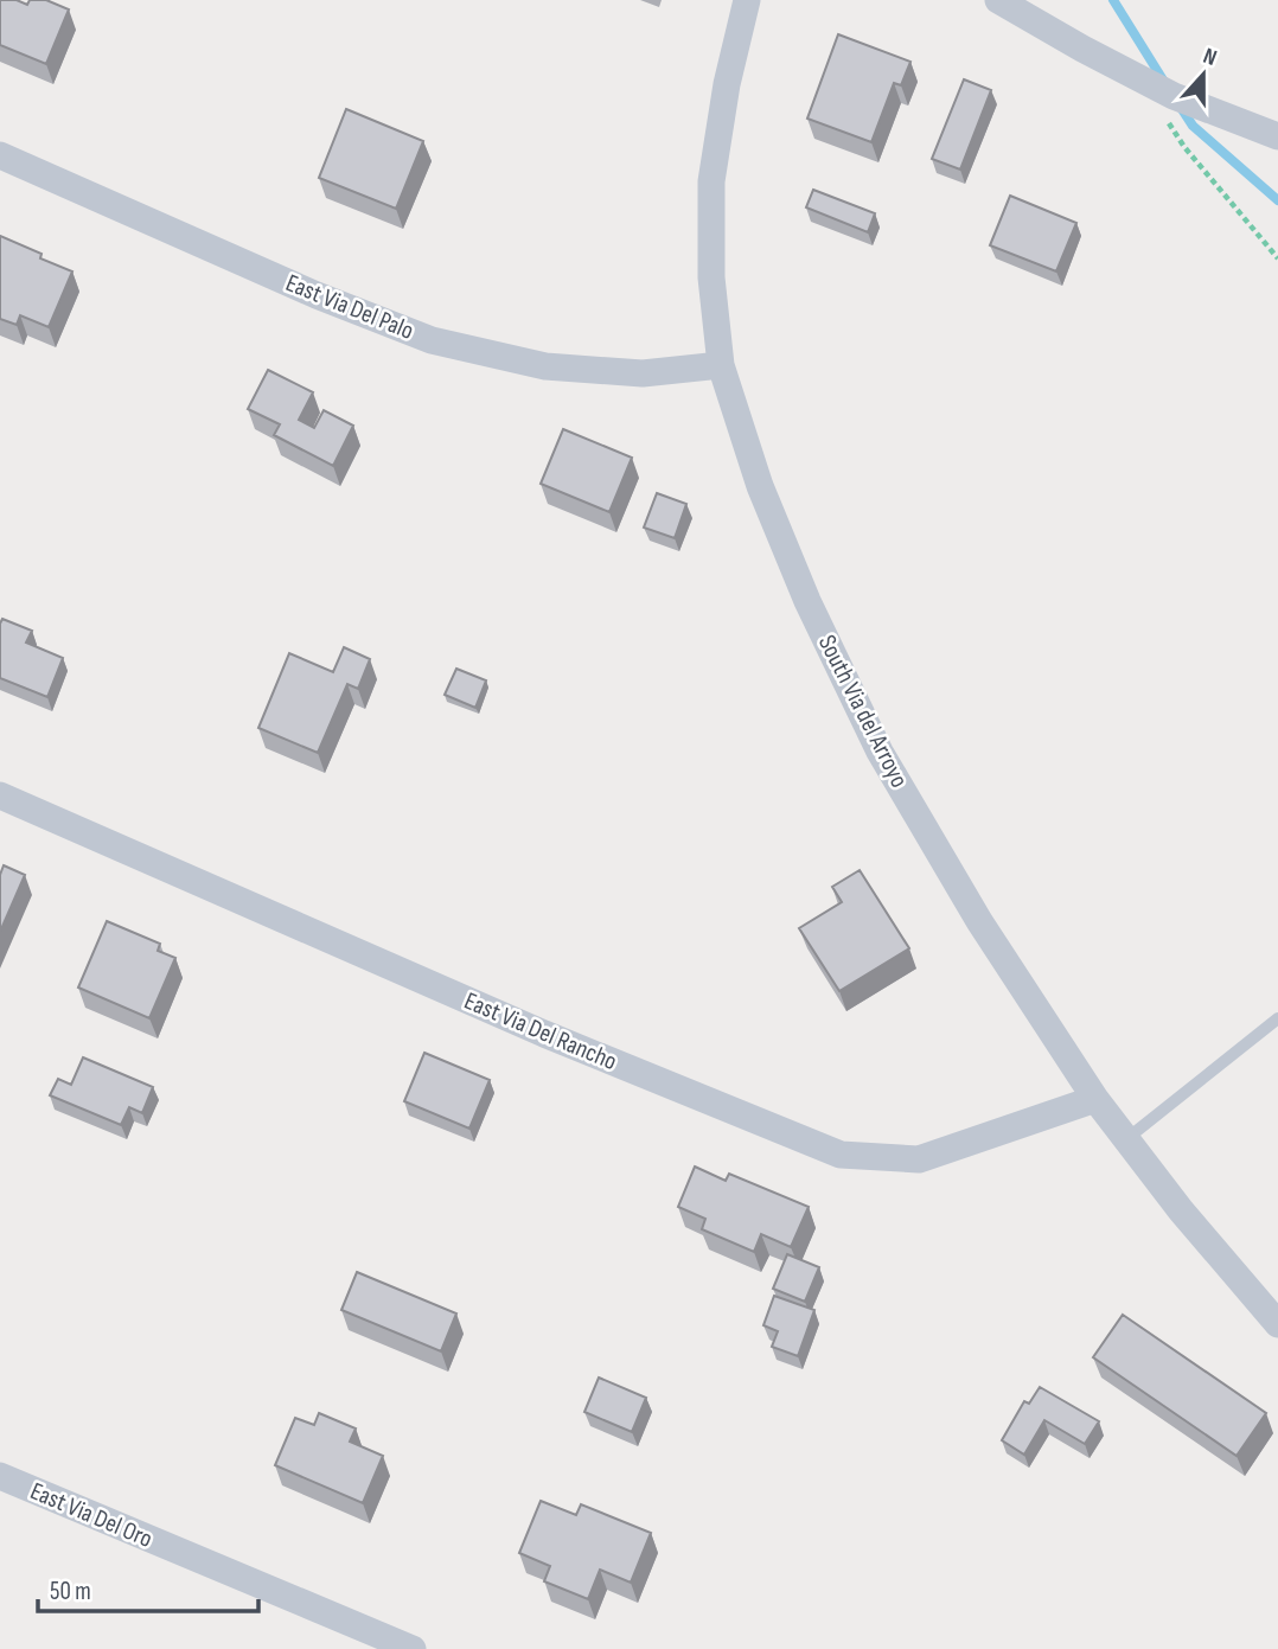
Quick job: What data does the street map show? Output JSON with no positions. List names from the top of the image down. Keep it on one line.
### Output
{"streets":{"street":["East Via Del Palo","South Via del Arroyo","East Via Del Rancho","East Via Del Oro"]},"crossings":[["East Via Del Palo","South Via del Arroyo"],["South Via del Arroyo","East Via Del Rancho"]],"scale_bar":"50 m","north":"top"}
